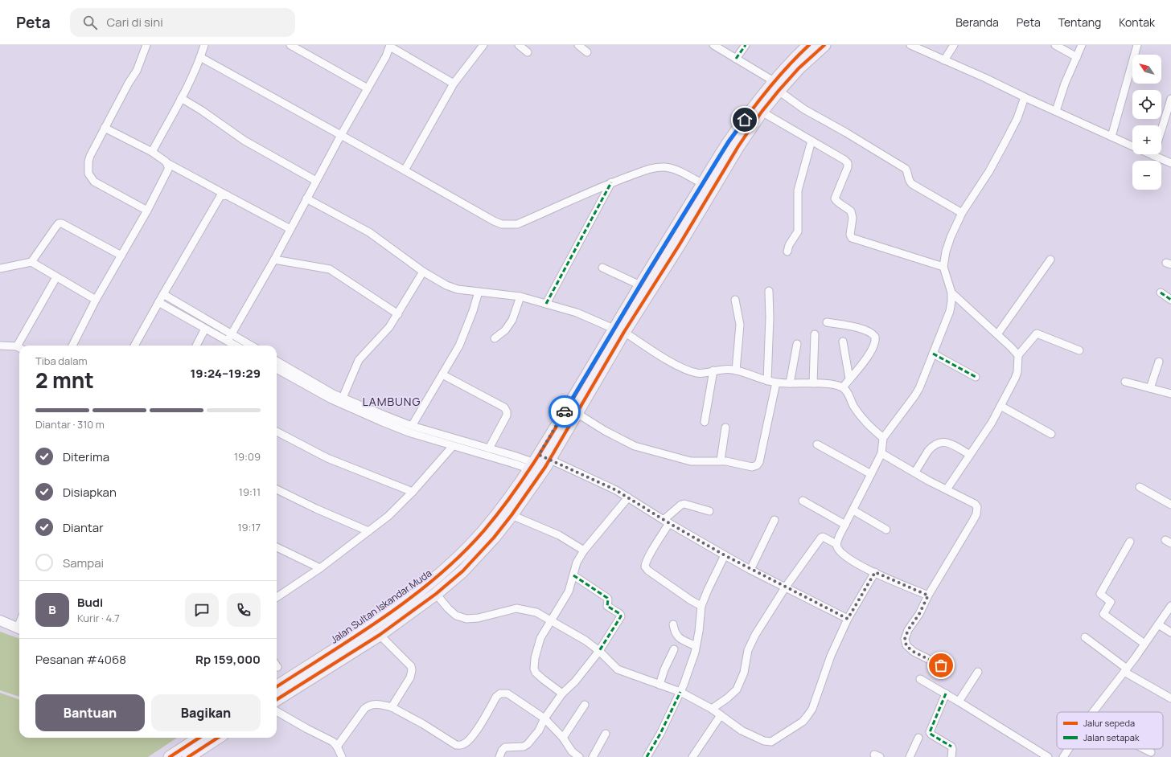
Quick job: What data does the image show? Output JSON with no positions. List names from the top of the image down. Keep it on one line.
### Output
{"streets":{"highway":["Jalan Sultan Iskandar Muda"]},"districts":["LAMBUNG"],"legend":["Jalur sepeda","Jalan setapak"],"north":"top left","page":{"header":"Peta","search":"Cari di sini","nav":["Beranda","Peta","Tentang","Kontak"],"map_buttons":["+","−"],"heading":["2 mnt","Tiba dalam","19:24–19:29"],"panel":["Budi","Kurir · 4.7","Pesanan #4068","Rp 159,000"],"bar":"Diantar · 310 m","list":[["Diterima","19:09"],["Disiapkan","19:11"],["Diantar","19:17"],"Sampai"],"round":"B","buttons":["Bantuan","Bagikan"]}}
